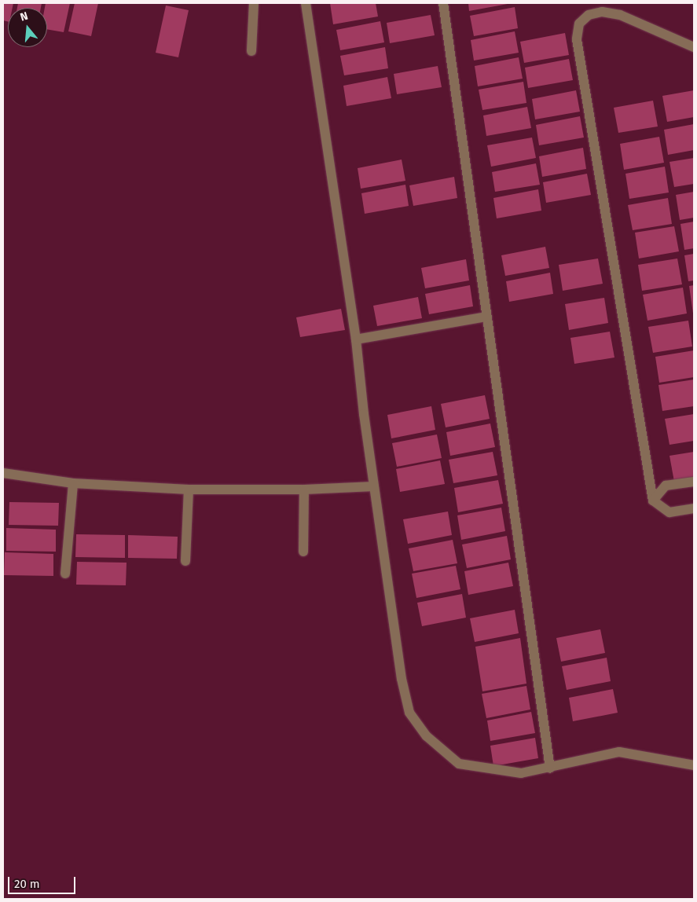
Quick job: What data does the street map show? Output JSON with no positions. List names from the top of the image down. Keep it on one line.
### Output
{"scale_bar":"20 m","north":"top"}
